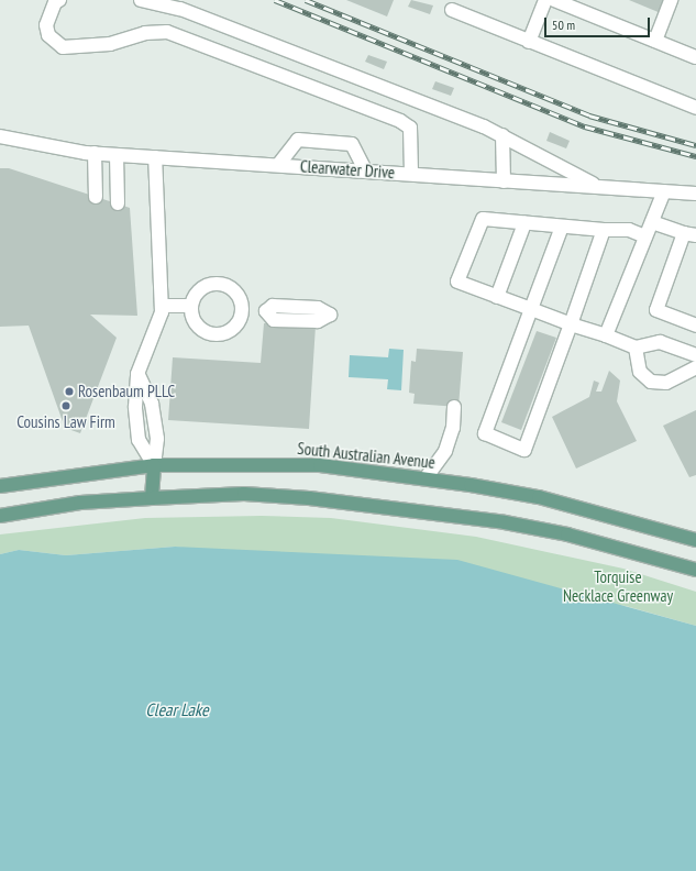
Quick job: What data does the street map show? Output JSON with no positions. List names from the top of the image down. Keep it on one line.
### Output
{"streets":{"main road":["South Australian Avenue"],"street":["Clearwater Drive"]},"water":["Clear Lake"],"parks":["Torquise Necklace Greenway"],"places":["Rosenbaum PLLC","Cousins Law Firm"],"scale_bar":"50 m"}
